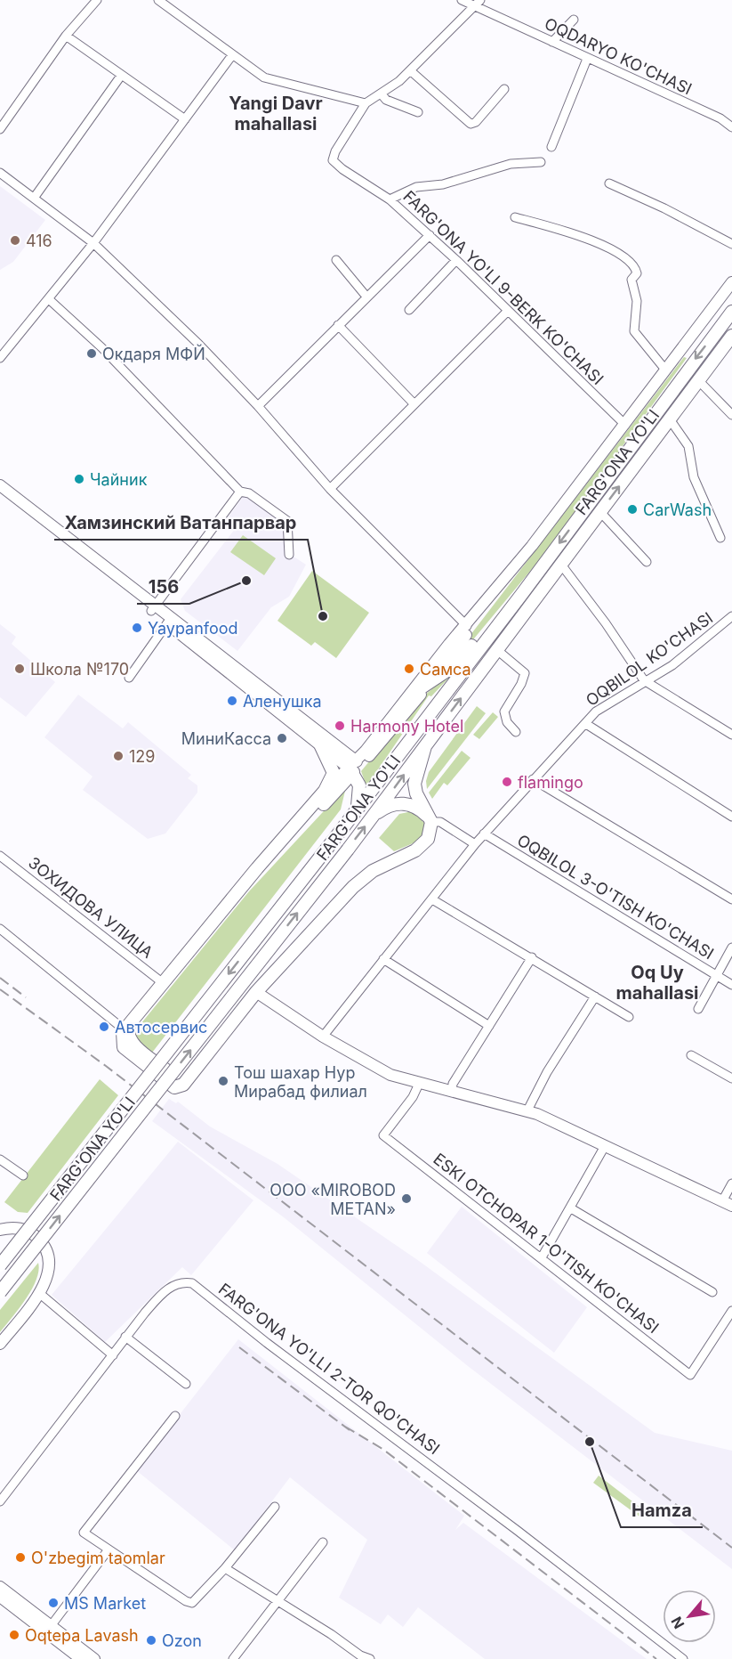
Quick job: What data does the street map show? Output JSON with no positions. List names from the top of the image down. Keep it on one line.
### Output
{"streets":{"main road":["FARG'ONA YO'LI"],"street":["OQDARYO KO'CHASI","FARG'ONA YO'LI 9-BERK KO'CHASI","OQBILOL KO'CHASI","OQBILOL 3-O'TISH KO'CHASI","ЗОХИДОВА УЛИЦА","ESKI OTCHOPAR 1-O'TISH KO'CHASI","FARG'ONA YO'LLI 2-TOR QO'CHASI"]},"crossings":[["FARG'ONA YO'LI 9-BERK KO'CHASI","FARG'ONA YO'LI"],["OQBILOL KO'CHASI","OQBILOL 3-O'TISH KO'CHASI"]],"districts":["Yangi Davr mahallasi","Oq Uy mahallasi"],"places":["416","Окдаря МФЙ","Чайник","CarWash","156","Хамзинский Ватанпарвар","Yaypanfood","Школа №170","Самса","Аленушка","Harmony Hotel","МиниКасса","129","flamingo","Автосервис","Тош шахар Нур Мирабад филиал","ООО «MIROBOD METAN»","Hamza","O'zbegim taomlar","MS Market","Oqtepa Lavash","Ozon"],"north":"bottom left"}
